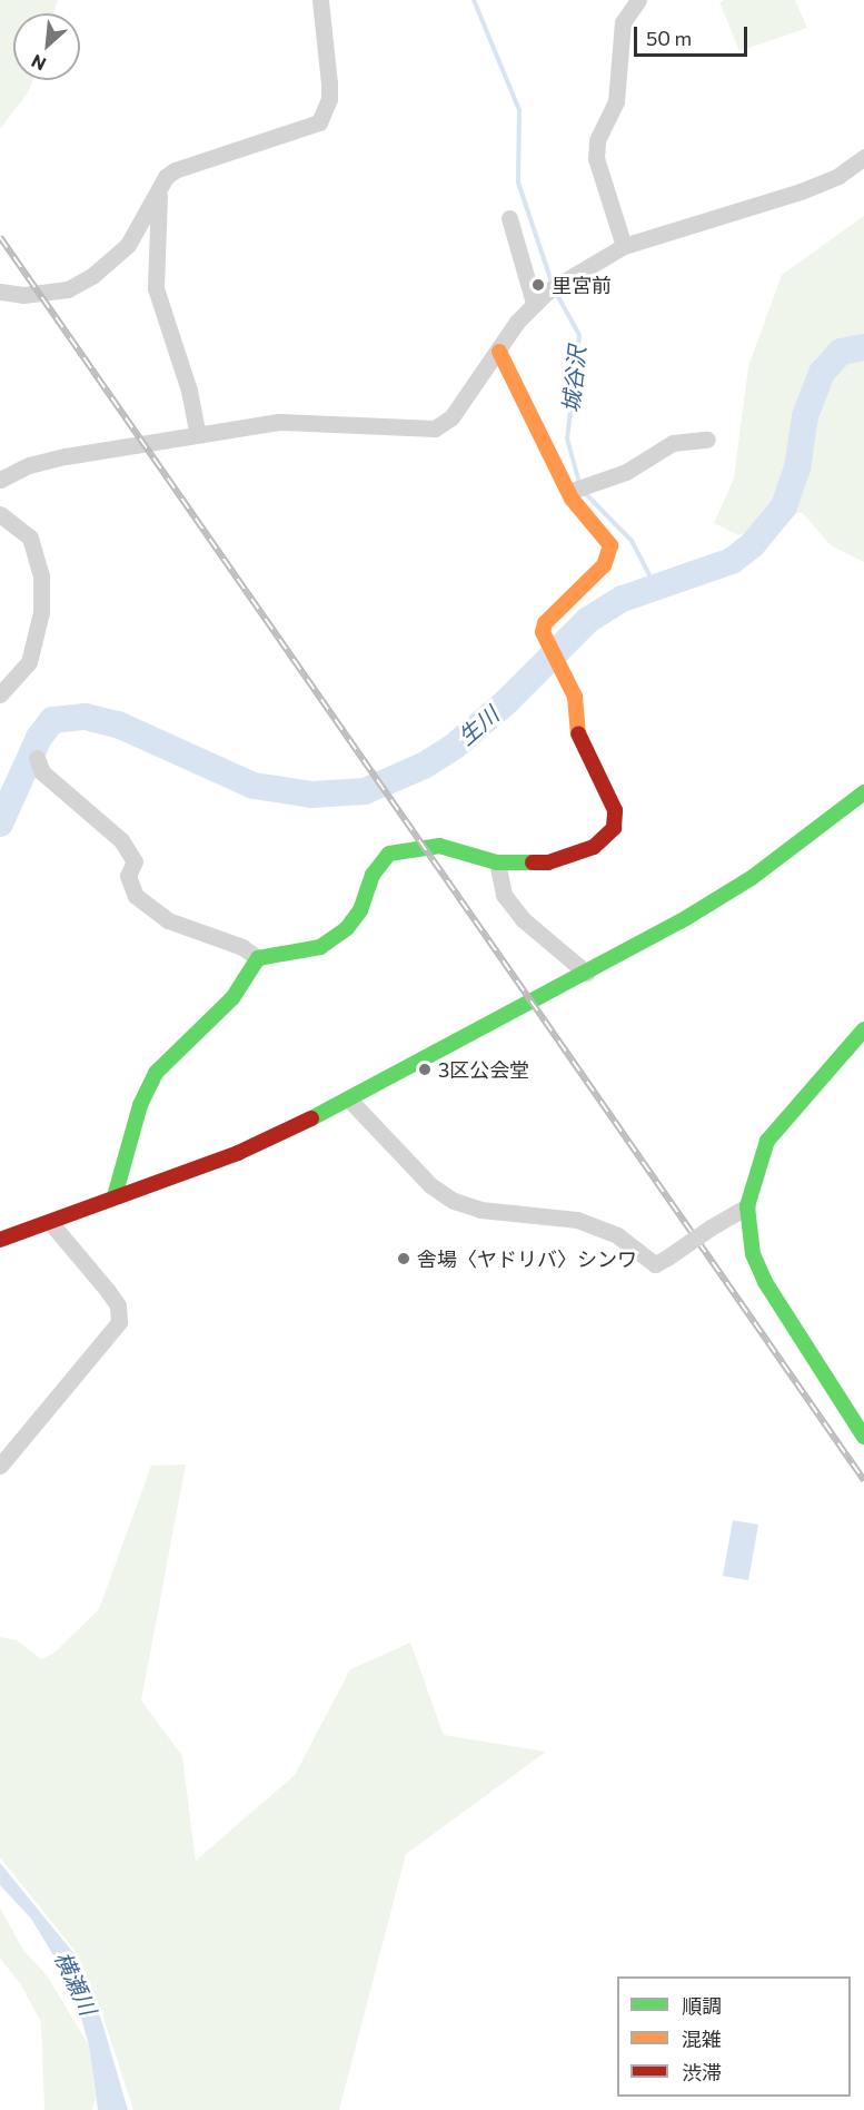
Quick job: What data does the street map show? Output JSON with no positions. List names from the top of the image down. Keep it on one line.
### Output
{"water":["城谷沢","生川","横瀬川"],"places":["里宮前","3区公会堂","舎場〈ヤドリバ〉シンワ"],"legend":["順調","混雑","渋滞"],"scale_bar":"50 m","north":"bottom left"}
